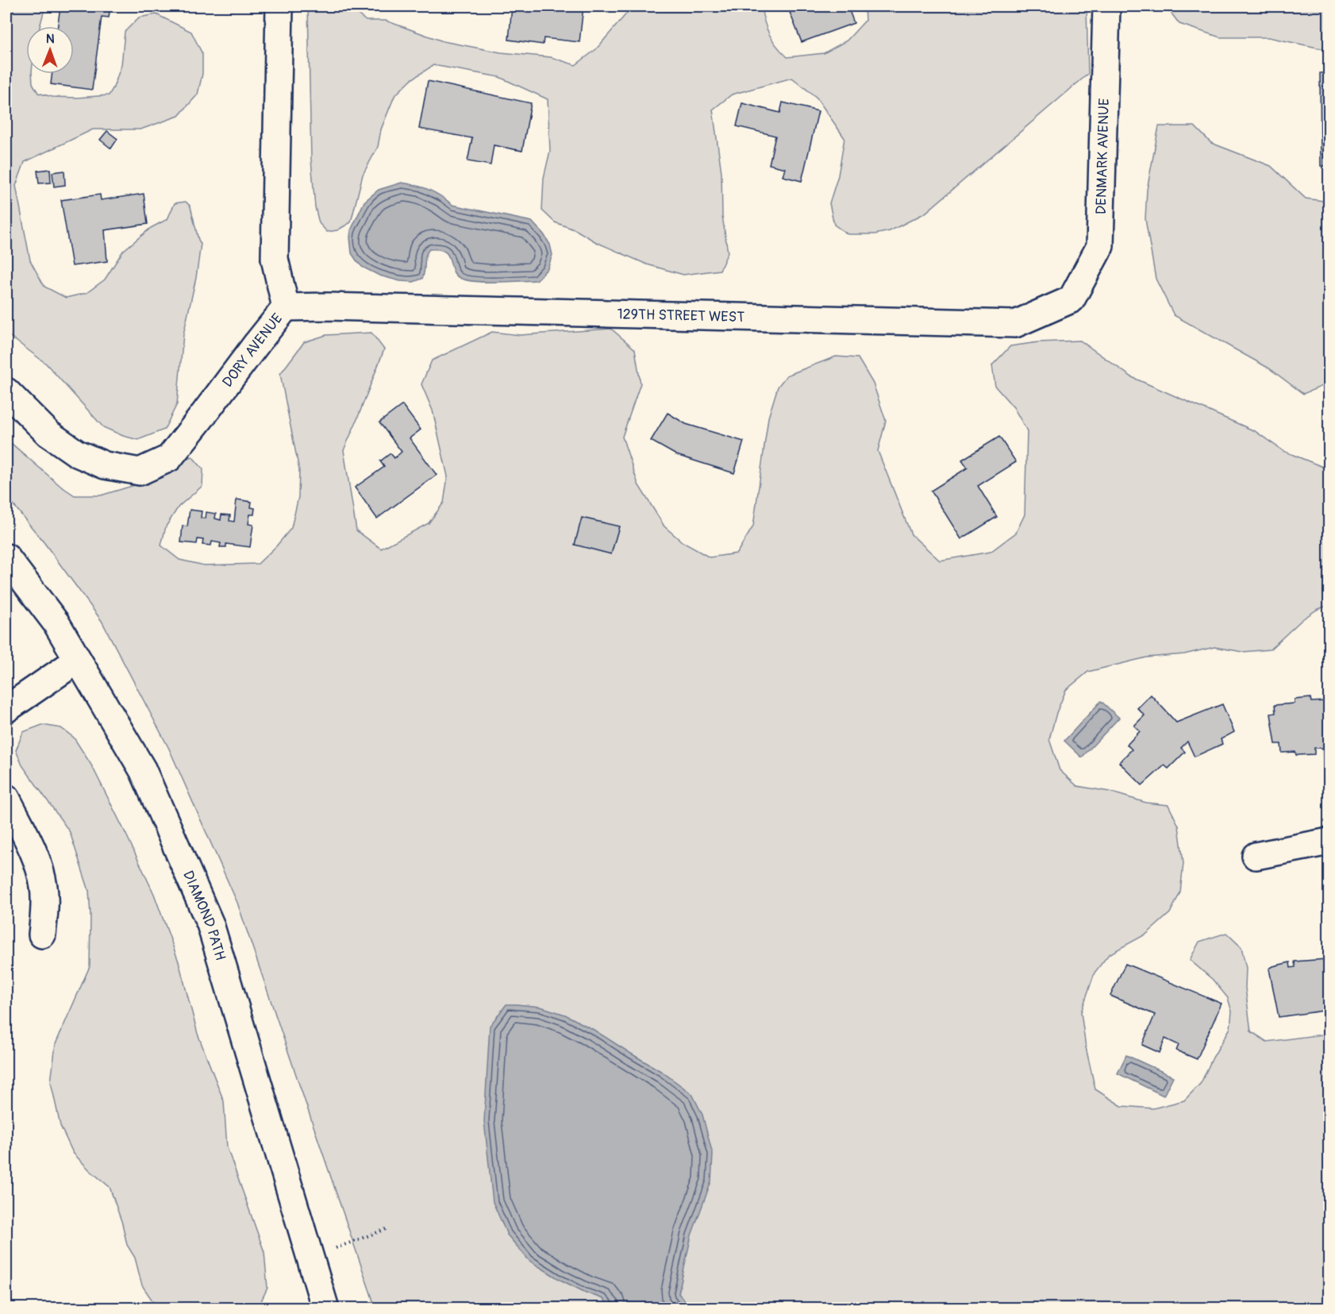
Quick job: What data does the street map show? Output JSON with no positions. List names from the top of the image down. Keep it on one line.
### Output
{"streets":{"street":["DENMARK AVENUE","129TH STREET WEST","DORY AVENUE","DIAMOND PATH"]},"crossings":[["DENMARK AVENUE","129TH STREET WEST"],["129TH STREET WEST","DORY AVENUE"]],"north":"top"}
